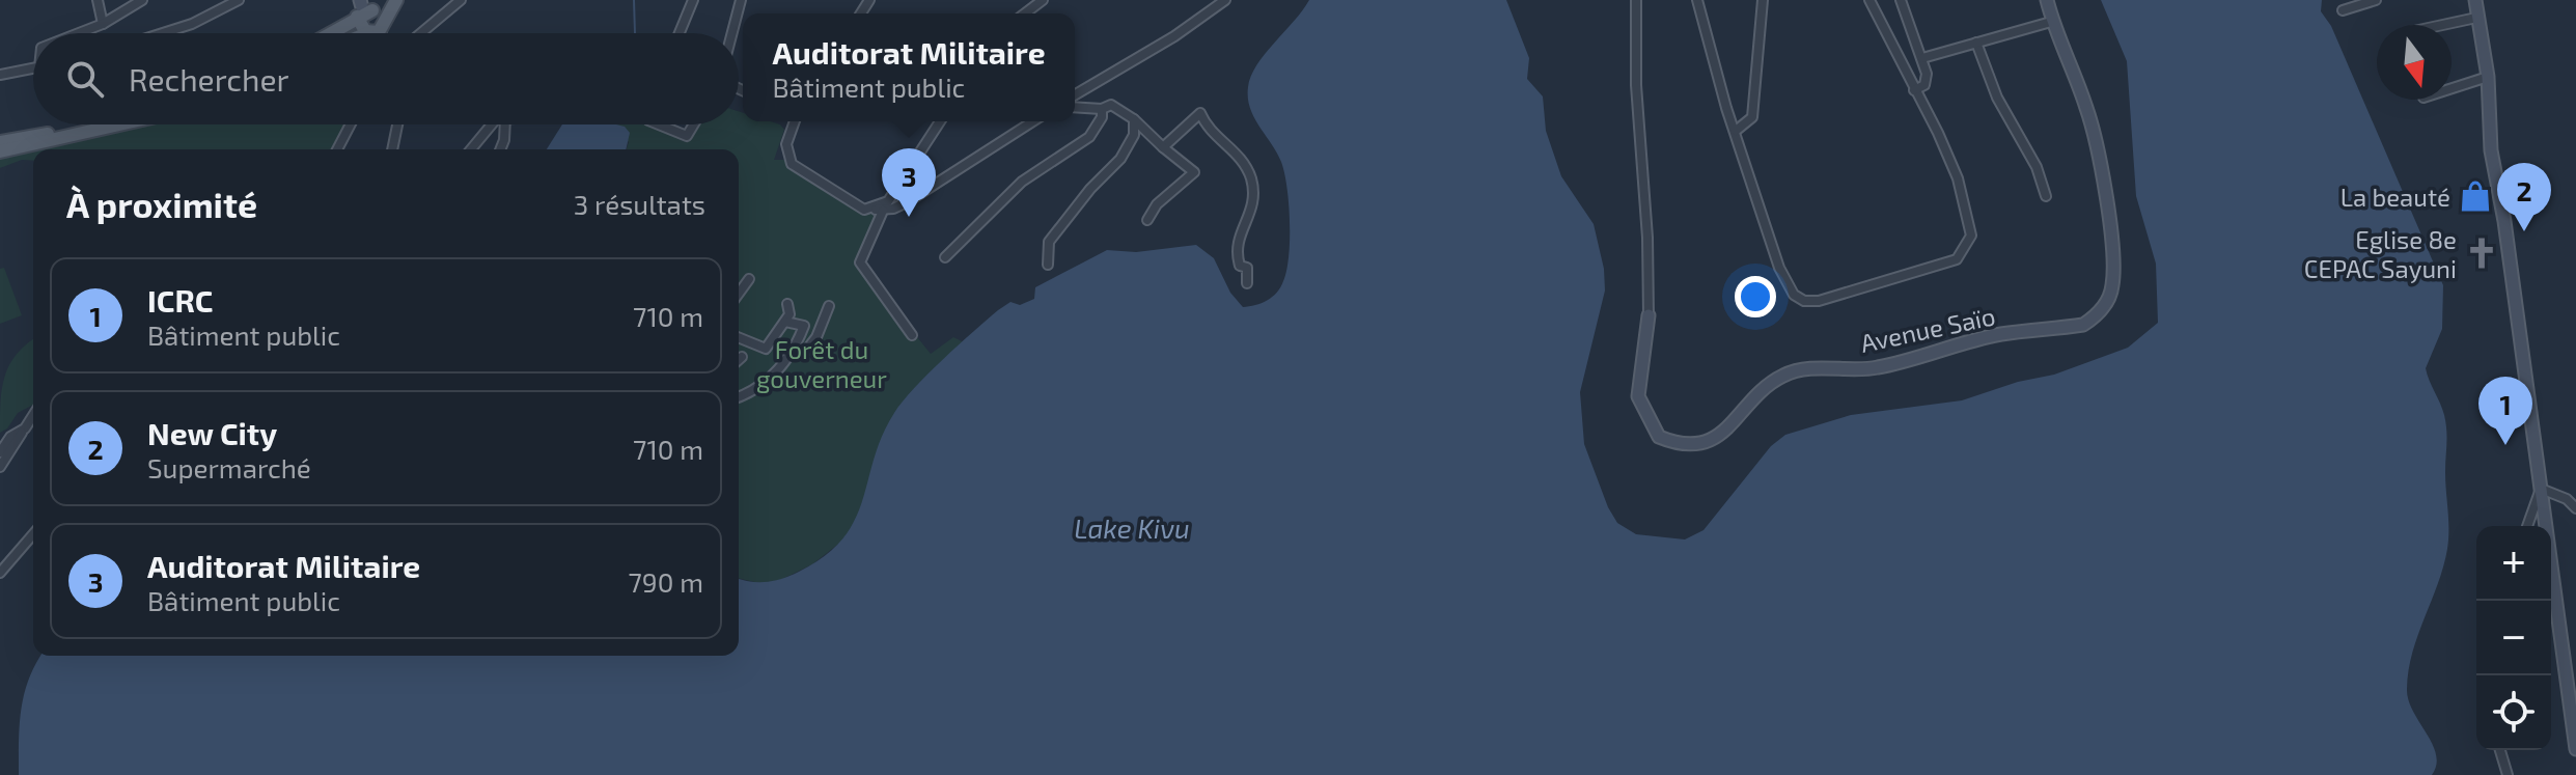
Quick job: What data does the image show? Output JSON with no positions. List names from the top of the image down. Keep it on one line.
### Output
{"streets":{"street":["Avenue Saïo"]},"water":["Lake Kivu"],"parks":["Forêt du gouverneur"],"places":{"shop":["La beauté"],"church":["Eglise 8e CEPAC Sayuni"]},"north":"bottom","page":{"popup":["Auditorat Militaire","Bâtiment public"],"search":"Rechercher","pins":["3","2","1"],"heading":["À proximité","3 résultats"],"list":[{"mark":"1","name":"ICRC","note":"Bâtiment public","value":"710 m"},{"mark":"2","name":"New City","note":"Supermarché","value":"710 m"},{"mark":"3","name":"Auditorat Militaire","note":"Bâtiment public","value":"790 m"}],"map_buttons":["+","−"]}}
